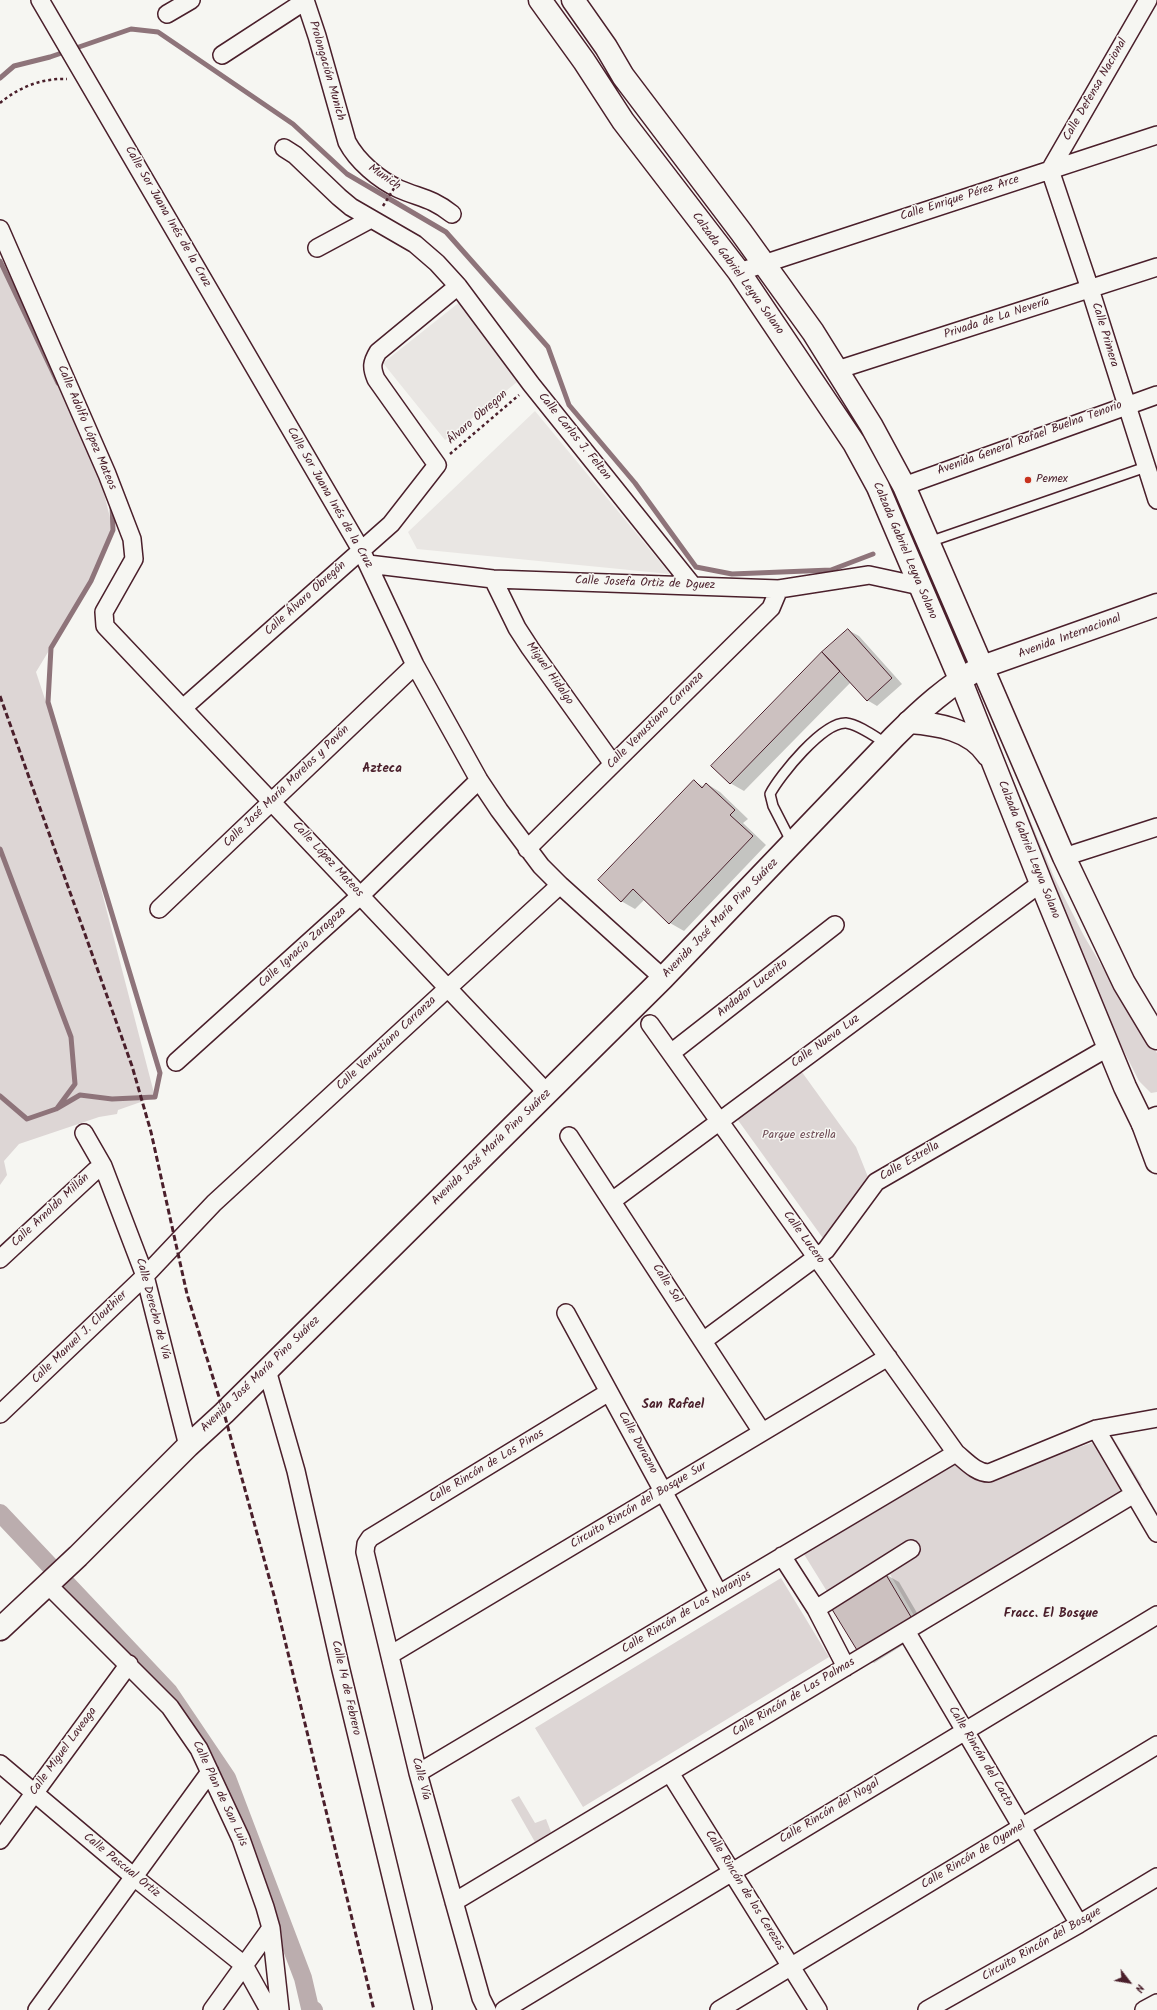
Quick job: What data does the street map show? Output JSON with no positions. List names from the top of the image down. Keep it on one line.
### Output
{"streets":{"main road":["Calzada Gabriel Leyva Solano","Avenida Internacional","Avenida José María Pino Suárez"],"street":["Prolongación Munich","Calle Defensa Nacional","Munich","Calle Enrique Pérez Arce","Calle Sor Juana Inés de la Cruz","Privada de La Nevería","Calle Primera","Calle Adolfo López Mateos","Calle Carlos J. Felton","Avenida General Rafael Buelna Tenorio","Calle Josefa Ortiz de Dguez","Calle Álvaro Obregón","Miguel Hidalgo","Calle Venustiano Carranza","Calle José María Morelos y Pavón","Calle López Mateos","Calle Ignacio Zaragoza","Andador Lucerito","Calle Nueva Luz","Calle Estrella","Calle Arnoldo Millán","Calle Lucero","Calle Sol","Calle Derecho de Vía","Calle Manuel J. Clouthier","Calle Durazno","Calle Rincón de Los Pinos","Circuito Rincón del Bosque Sur","Calle Rincón de Los Naranjos","Calle 14 de Febrero","Calle Rincón de Las Palmas","Calle Miguel Laveaga","Calle Rincón del Cacto","Calle Vía","Calle Plan de San Luis","Calle Rincón del Nogal","Calle Rincón de Oyamel","Calle Pascual Ortiz","Calle Rincón de los Cerezos","Circuito Rincón del Bosque"],"path":["Álvaro Obregon"]},"crossings":[["Prolongación Munich","Munich"],["Calle Defensa Nacional","Calle Enrique Pérez Arce"],["Calle Defensa Nacional","Calle Primera"],["Calle Enrique Pérez Arce","Calzada Gabriel Leyva Solano"],["Calle Enrique Pérez Arce","Calle Primera"],["Calle Sor Juana Inés de la Cruz","Calle Josefa Ortiz de Dguez"],["Calle Sor Juana Inés de la Cruz","Calle Álvaro Obregón"],["Calle Sor Juana Inés de la Cruz","Calle Venustiano Carranza"],["Calle Sor Juana Inés de la Cruz","Calle José María Morelos y Pavón"],["Calle Sor Juana Inés de la Cruz","Avenida José María Pino Suárez"],["Calle Sor Juana Inés de la Cruz","Calle Ignacio Zaragoza"],["Calzada Gabriel Leyva Solano","Privada de La Nevería"],["Calzada Gabriel Leyva Solano","Avenida General Rafael Buelna Tenorio"],["Calzada Gabriel Leyva Solano","Calle Josefa Ortiz de Dguez"],["Calzada Gabriel Leyva Solano","Avenida Internacional"],["Calzada Gabriel Leyva Solano","Avenida José María Pino Suárez"],["Calzada Gabriel Leyva Solano","Calle Nueva Luz"],["Calzada Gabriel Leyva Solano","Calle Estrella"],["Privada de La Nevería","Calle Primera"],["Calle Primera","Avenida General Rafael Buelna Tenorio"],["Álvaro Obregon","Calle Carlos J. Felton"],["Álvaro Obregon","Calle Álvaro Obregón"],["Calle Adolfo López Mateos","Calle López Mateos"],["Calle Carlos J. Felton","Calle Josefa Ortiz de Dguez"],["Calle Josefa Ortiz de Dguez","Calle Álvaro Obregón"],["Calle Josefa Ortiz de Dguez","Miguel Hidalgo"],["Calle Josefa Ortiz de Dguez","Calle Venustiano Carranza"],["Calle Álvaro Obregón","Calle López Mateos"],["Avenida Internacional","Avenida José María Pino Suárez"],["Miguel Hidalgo","Calle Venustiano Carranza"],["Calle Venustiano Carranza","Calle López Mateos"],["Calle Venustiano Carranza","Calle Manuel J. Clouthier"],["Calle José María Morelos y Pavón","Calle López Mateos"],["Calle López Mateos","Avenida José María Pino Suárez"],["Calle López Mateos","Calle Ignacio Zaragoza"],["Avenida José María Pino Suárez","Calle Derecho de Vía"],["Avenida José María Pino Suárez","Calle 14 de Febrero"],["Avenida José María Pino Suárez","Calle Plan de San Luis"],["Andador Lucerito","Calle Lucero"],["Calle Nueva Luz","Calle Lucero"],["Calle Nueva Luz","Calle Sol"],["Calle Estrella","Calle Lucero"],["Calle Estrella","Calle Sol"],["Calle Arnoldo Millán","Calle Derecho de Vía"],["Calle Lucero","Circuito Rincón del Bosque Sur"],["Calle Lucero","Calle Rincón de Los Naranjos"],["Calle Sol","Circuito Rincón del Bosque Sur"],["Calle Derecho de Vía","Calle Manuel J. Clouthier"],["Calle Durazno","Calle Rincón de Los Pinos"],["Calle Durazno","Circuito Rincón del Bosque Sur"],["Calle Durazno","Calle Rincón de Los Naranjos"],["Calle Rincón de Los Pinos","Calle Vía"],["Circuito Rincón del Bosque Sur","Calle Vía"],["Calle Rincón de Los Naranjos","Calle Vía"],["Calle Rincón de Las Palmas","Calle Rincón del Cacto"],["Calle Rincón de Las Palmas","Calle Vía"],["Calle Rincón de Las Palmas","Calle Rincón de los Cerezos"],["Calle Miguel Laveaga","Calle Plan de San Luis"],["Calle Miguel Laveaga","Calle Pascual Ortiz"],["Calle Rincón del Cacto","Calle Rincón del Nogal"],["Calle Rincón del Cacto","Calle Rincón de Oyamel"],["Calle Rincón del Cacto","Circuito Rincón del Bosque"],["Calle Rincón del Nogal","Calle Rincón de los Cerezos"],["Calle Rincón de Oyamel","Calle Rincón de los Cerezos"]],"districts":["Azteca","San Rafael","Fracc. El Bosque"],"parks":["Parque estrella"],"places":["Pemex"],"north":"bottom right"}
